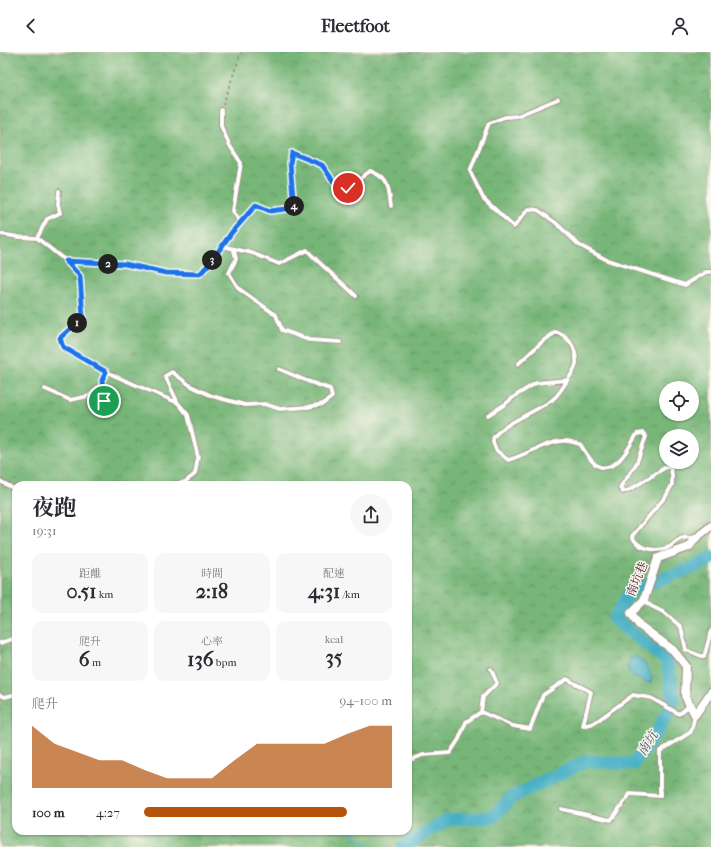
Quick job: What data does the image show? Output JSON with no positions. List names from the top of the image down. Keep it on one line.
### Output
{"streets":{"street":["南坑巷"]},"water":["南坑"],"page":{"header":"Fleetfoot","pins":["4","3","2","1"],"heading":["夜跑","19:31"],"stats":[["距離","0.51 km"],["時間","2:18"],["配速","4:31 /km"],["爬升","6 m"],["心率","136 bpm"],["kcal","35"]],"chart":["爬升","94–100 m"],"list":[{"name":"100 m","note":"4:27"}]}}
